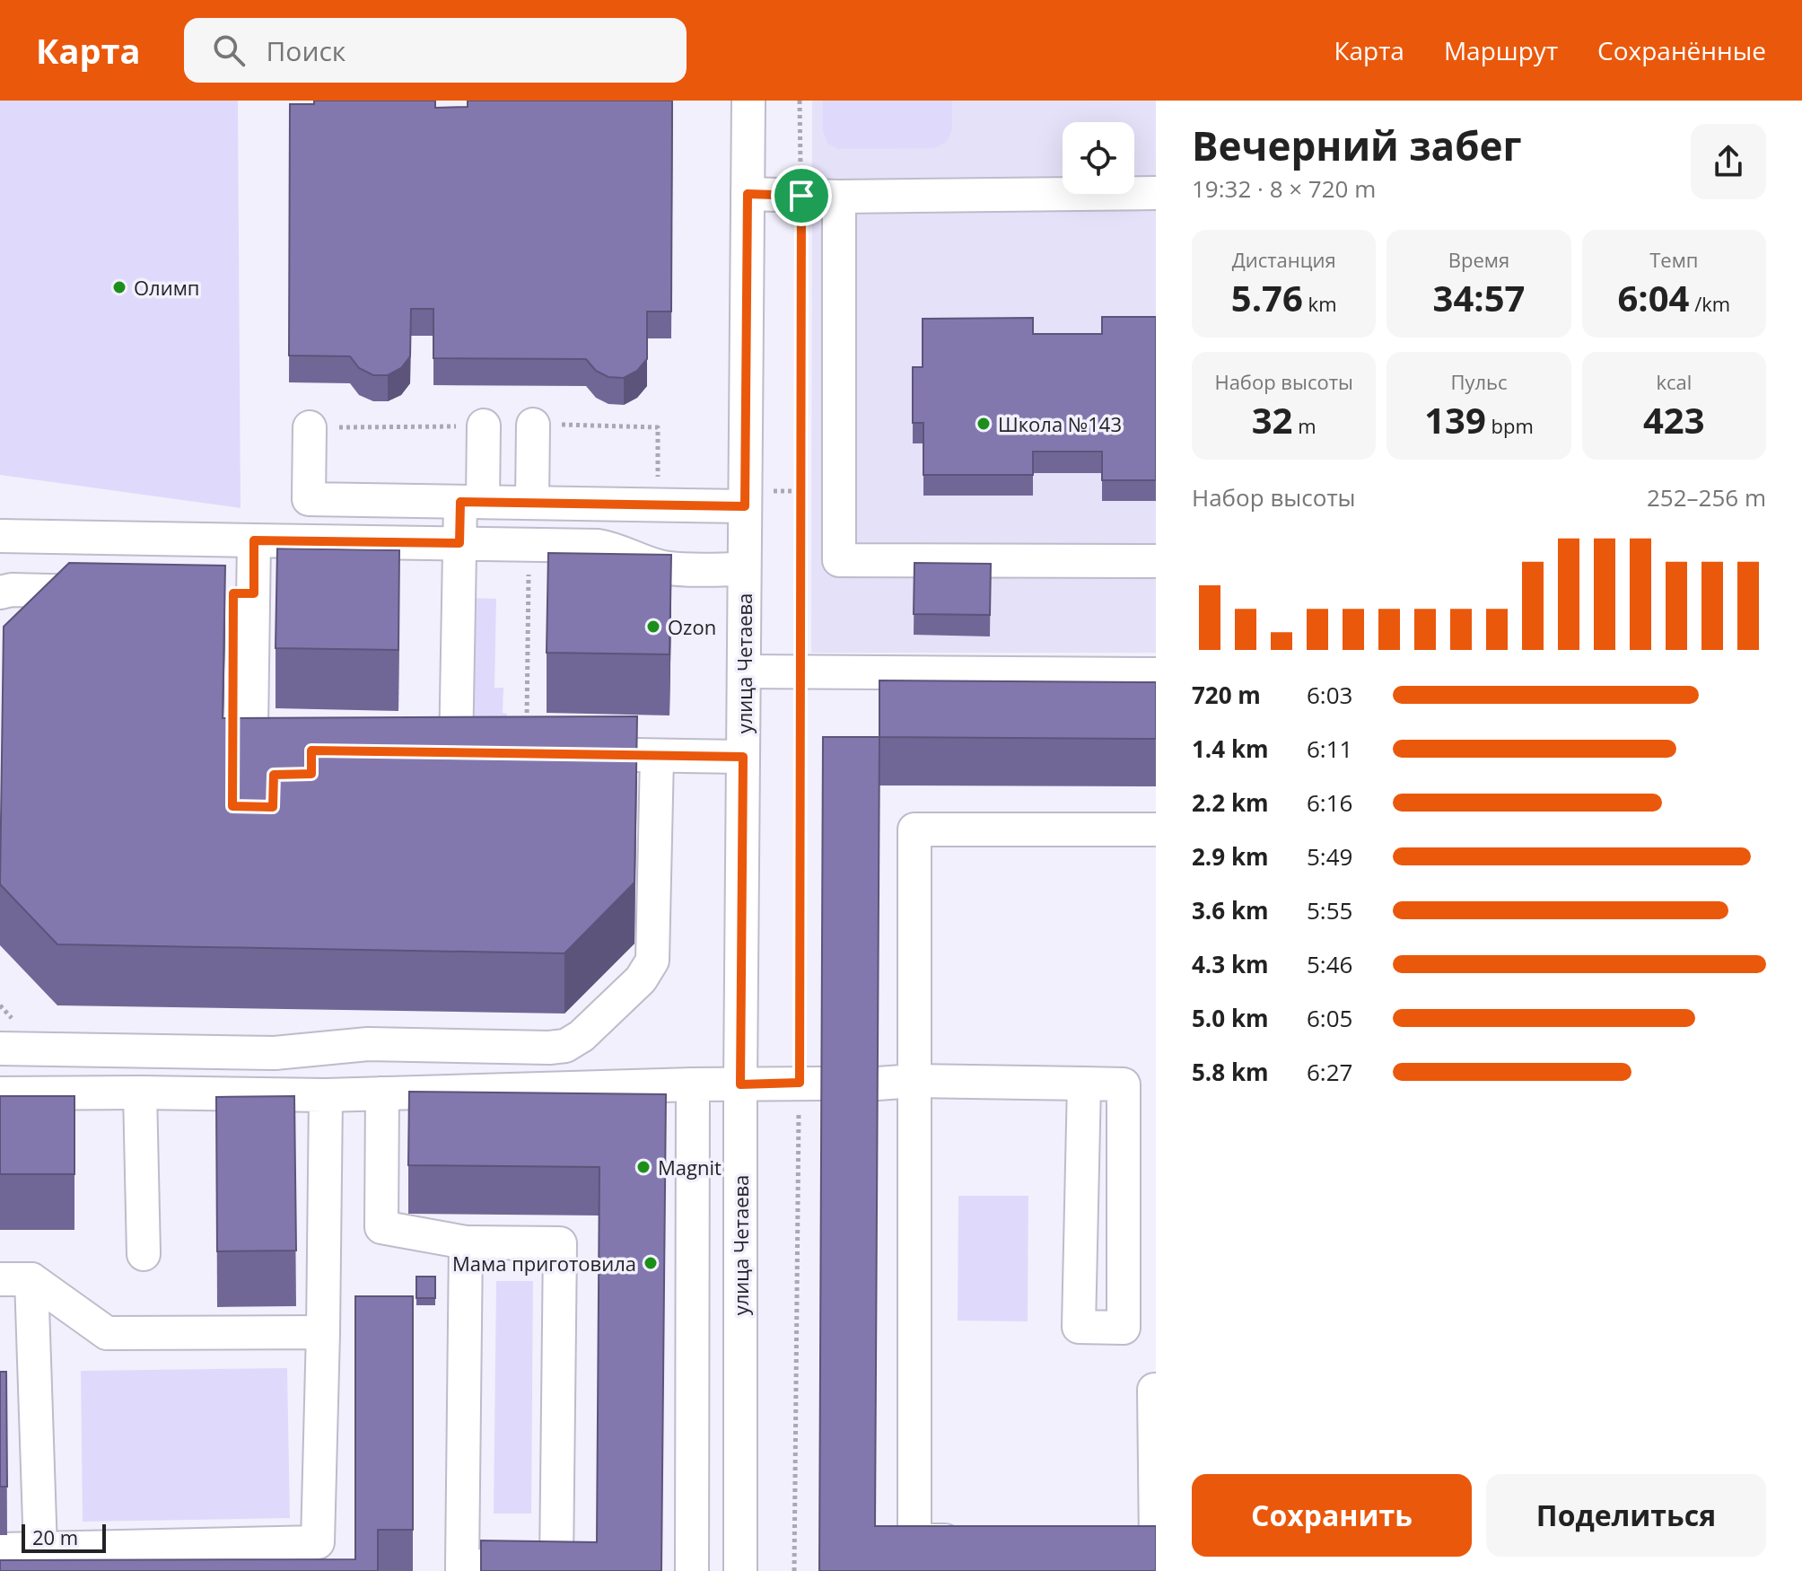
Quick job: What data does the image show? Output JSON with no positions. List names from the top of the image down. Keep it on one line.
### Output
{"streets":{"street":["улица Четаева"]},"places":["Олимп","Школа №143","Ozon","Magnit","Мама приготовила"],"scale_bar":"20 m","page":{"header":"Карта","search":"Поиск","nav":["Карта","Маршрут","Сохранённые"],"heading":["Вечерний забег","19:32 · 8 × 720 m"],"stats":[["Дистанция","5.76 km"],["Время","34:57"],["Темп","6:04 /km"],["Набор высоты","32 m"],["Пульс","139 bpm"],["kcal","423"]],"chart":["Набор высоты","252–256 m"],"list":[{"name":"720 m","note":"6:03"},{"name":"1.4 km","note":"6:11"},{"name":"2.2 km","note":"6:16"},{"name":"2.9 km","note":"5:49"},{"name":"3.6 km","note":"5:55"},{"name":"4.3 km","note":"5:46"},{"name":"5.0 km","note":"6:05"},{"name":"5.8 km","note":"6:27"}],"buttons":["Сохранить","Поделиться"],"scale":"20 m"}}
